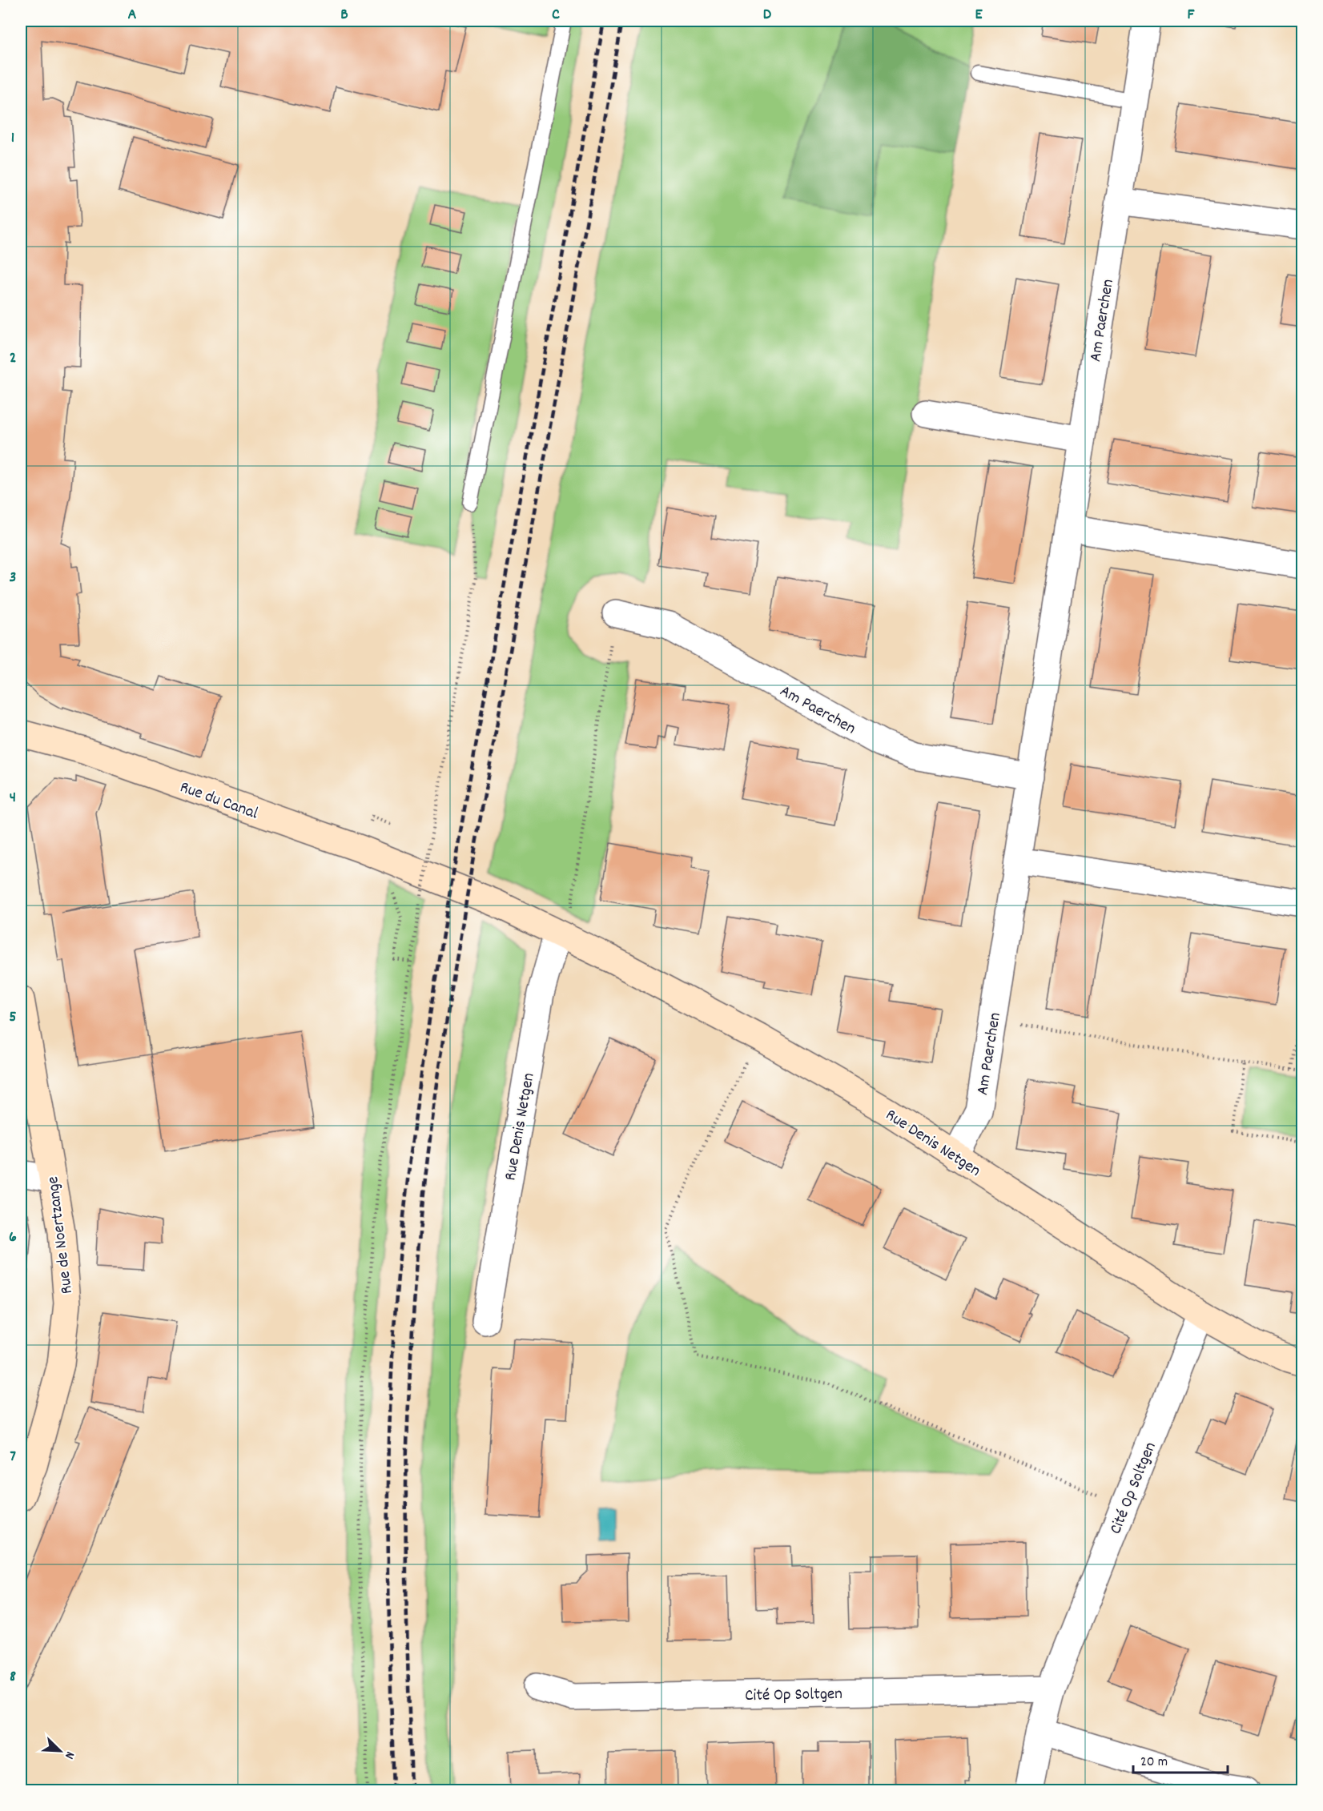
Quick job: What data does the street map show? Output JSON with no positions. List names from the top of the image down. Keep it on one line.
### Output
{"streets":{"main road":["Rue du Canal","Rue Denis Netgen","Rue de Noertzange"],"street":["Am Paerchen","Cité Op Soltgen"]},"crossings":[["Am Paerchen","Rue Denis Netgen"],["Rue du Canal","Rue Denis Netgen"],["Rue Denis Netgen","Cité Op Soltgen"]],"scale_bar":"20 m","north":"bottom right","grid":{"columns":["A","B","C","D","E","F"],"rows":["1","2","3","4","5","6","7","8"]}}
